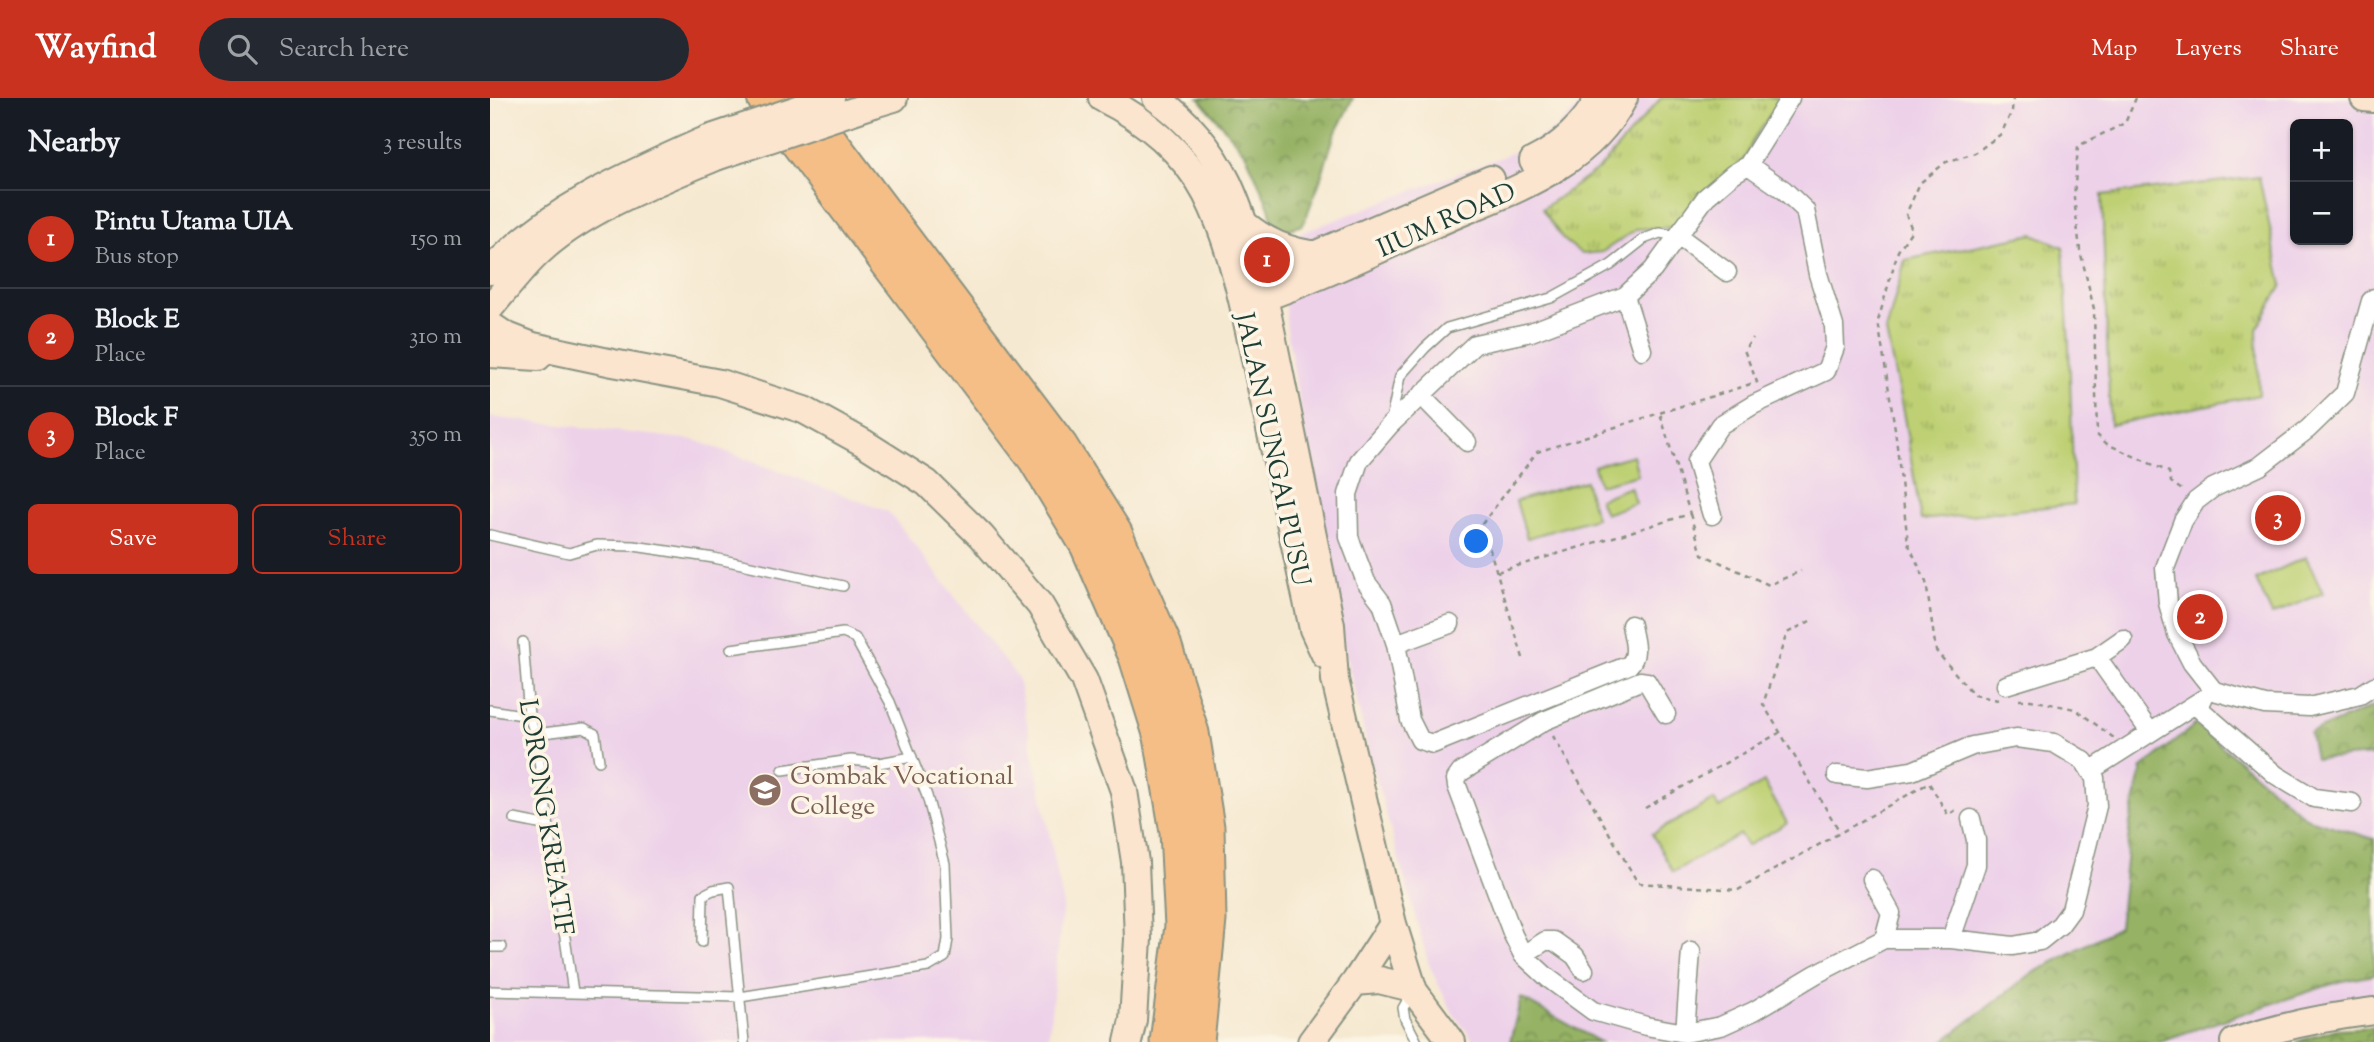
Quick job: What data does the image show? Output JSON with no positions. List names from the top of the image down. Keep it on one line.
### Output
{"streets":{"main road":["IIUM ROAD","JALAN SUNGAI PUSU"],"lane":["LORONG KREATIF"]},"crossings":[["IIUM ROAD","JALAN SUNGAI PUSU"]],"places":{"school or university":["Gombak Vocational College"]},"page":{"header":"Wayfind","search":"Search here","nav":["Map","Layers","Share"],"heading":["Nearby","3 results"],"map_buttons":["+","−"],"list":[{"mark":"1","name":"Pintu Utama UIA","note":"Bus stop","value":"150 m"},{"mark":"2","name":"Block E","note":"Place","value":"310 m"},{"mark":"3","name":"Block F","note":"Place","value":"350 m"}],"pins":["1","3","2"],"buttons":["Save","Share"]}}
